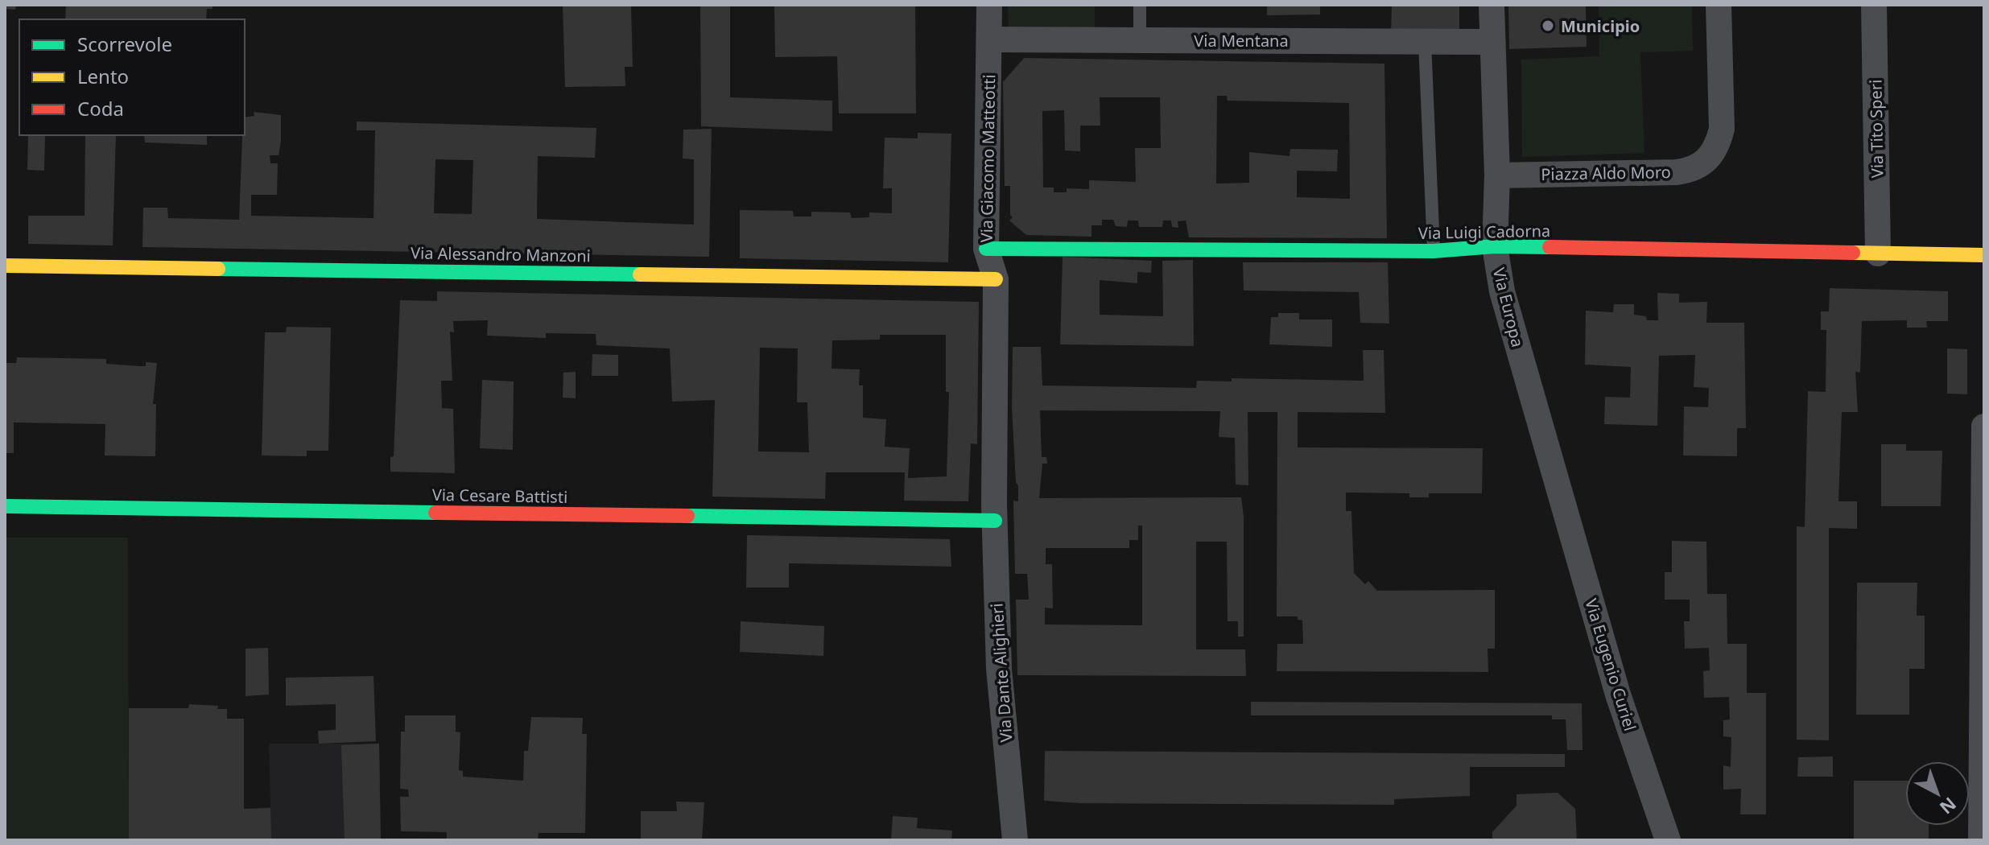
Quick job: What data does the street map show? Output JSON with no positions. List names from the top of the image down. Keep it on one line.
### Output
{"streets":{"street":["Via Mentana","Via Tito Speri","Via Giacomo Matteotti","Piazza Aldo Moro","Via Luigi Cadorna","Via Alessandro Manzoni","Via Europa","Via Cesare Battisti","Via Eugenio Curiel","Via Dante Alighieri"]},"crossings":[["Via Mentana","Via Giacomo Matteotti"],["Via Mentana","Via Europa"],["Via Tito Speri","Via Luigi Cadorna"],["Via Giacomo Matteotti","Via Luigi Cadorna"],["Via Giacomo Matteotti","Via Alessandro Manzoni"],["Via Giacomo Matteotti","Via Cesare Battisti"],["Via Giacomo Matteotti","Via Dante Alighieri"],["Piazza Aldo Moro","Via Europa"],["Via Luigi Cadorna","Via Europa"],["Via Europa","Via Eugenio Curiel"],["Via Cesare Battisti","Via Dante Alighieri"]],"places":["Municipio"],"legend":["Scorrevole","Lento","Coda"],"north":"bottom right"}
